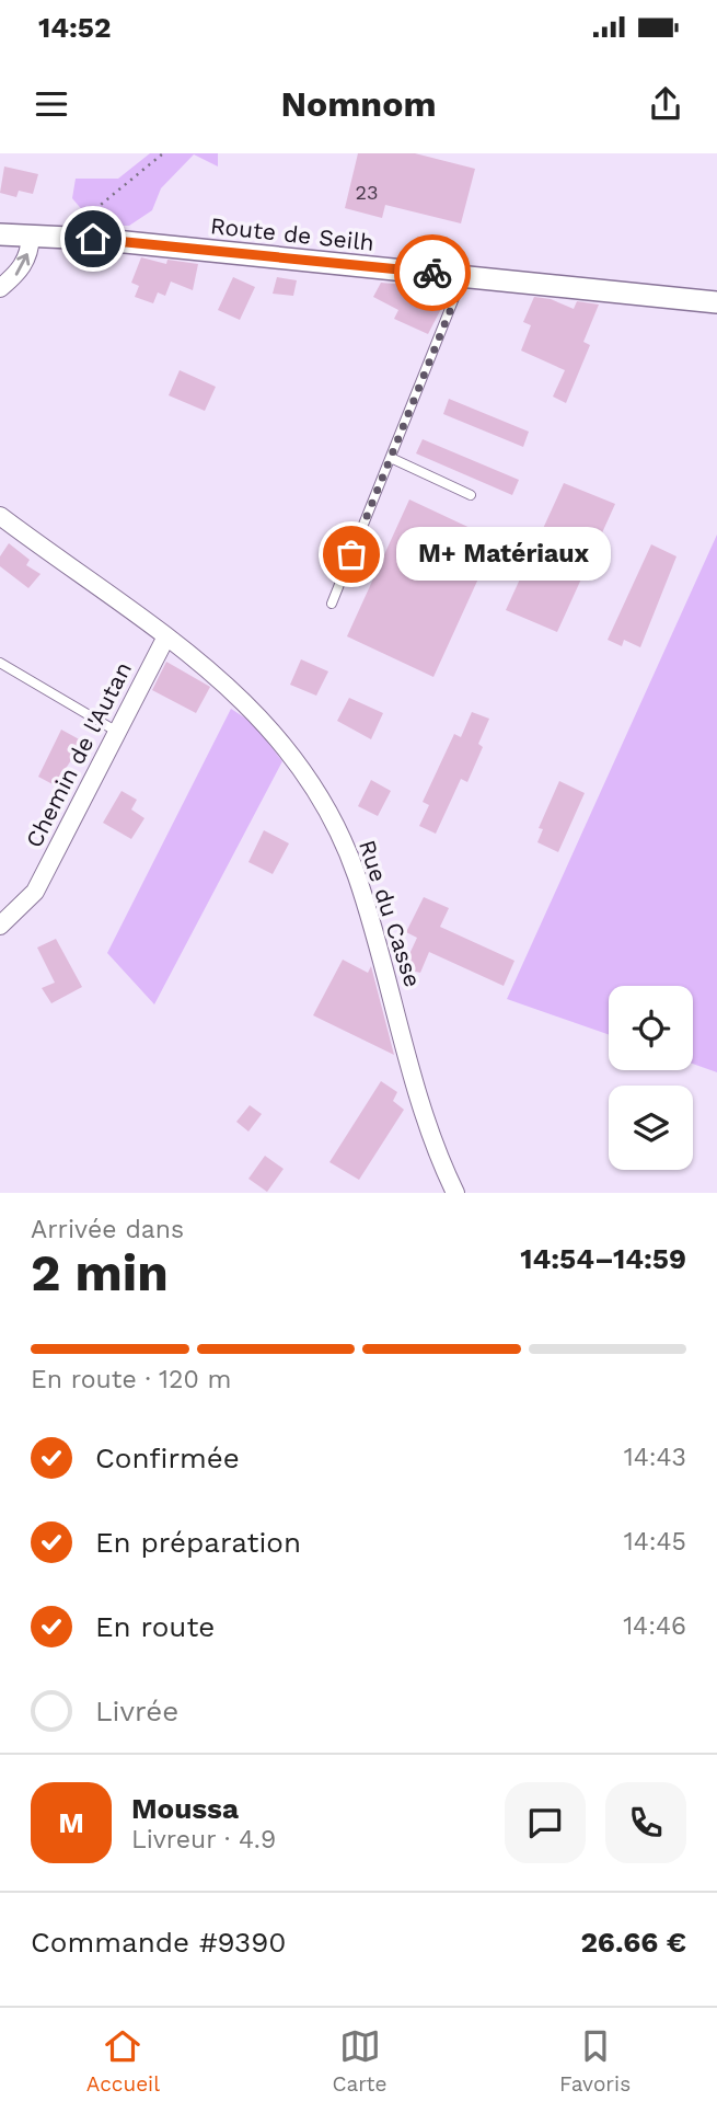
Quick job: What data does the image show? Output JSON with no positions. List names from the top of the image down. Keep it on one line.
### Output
{"streets":{"street":["Route de Seilh","Chemin de l'Autan","Rue du Casse"]},"crossings":[["Chemin de l'Autan","Rue du Casse"]],"places":["M+ Matériaux"],"house_numbers":["23"],"page":{"status":"14:52","header":"Nomnom","bubble":"M+ Matériaux","heading":["2 min","Arrivée dans","14:54–14:59"],"panel":["Moussa","Livreur · 4.9","Commande #9390","26.66 €"],"bar":"En route · 120 m","list":[["Confirmée","14:43"],["En préparation","14:45"],["En route","14:46"],"Livrée"],"round":"M","tabs":["Accueil","Carte","Favoris"]}}
